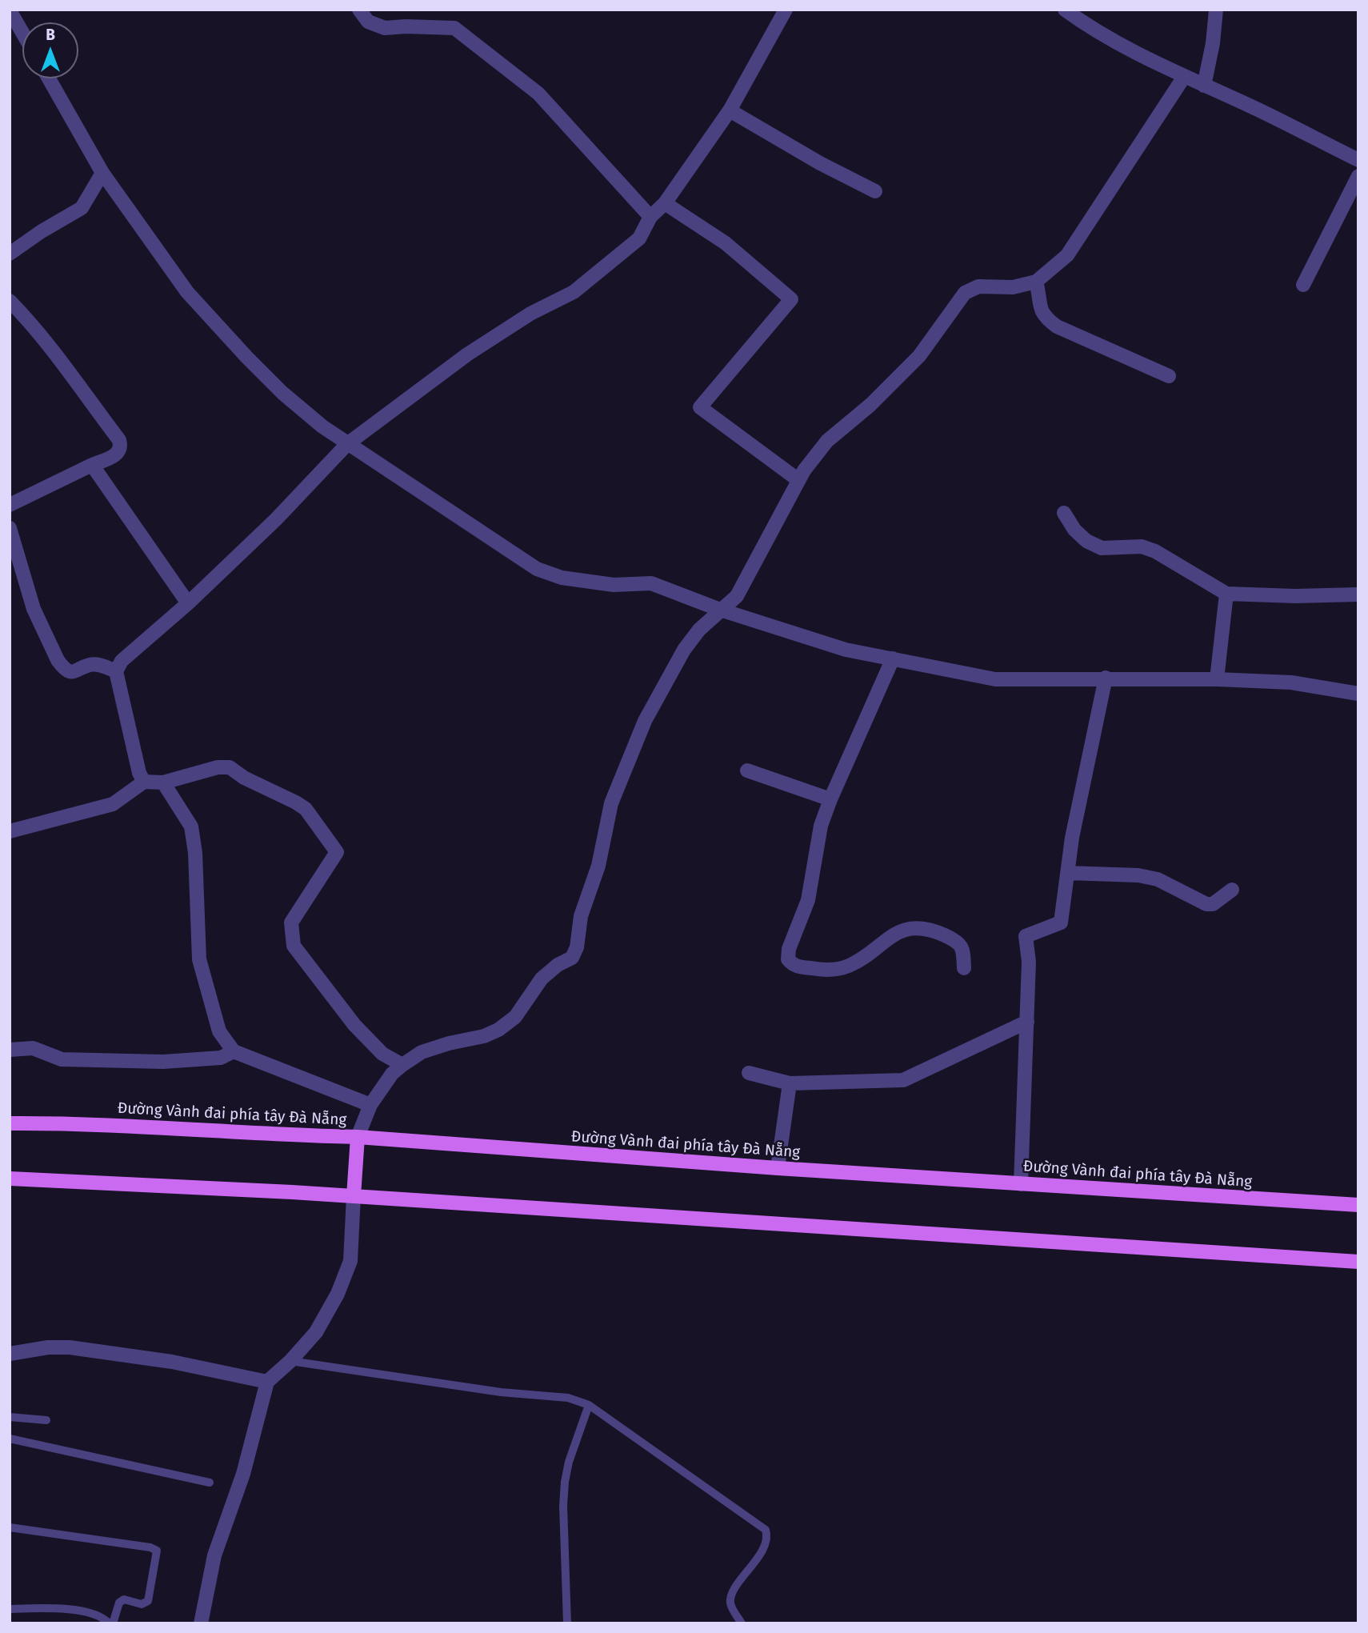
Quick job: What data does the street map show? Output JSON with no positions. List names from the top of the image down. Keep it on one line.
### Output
{"streets":{"main road":["Đường Vành đai phía tây Đà Nẵng"]},"north":"top"}
